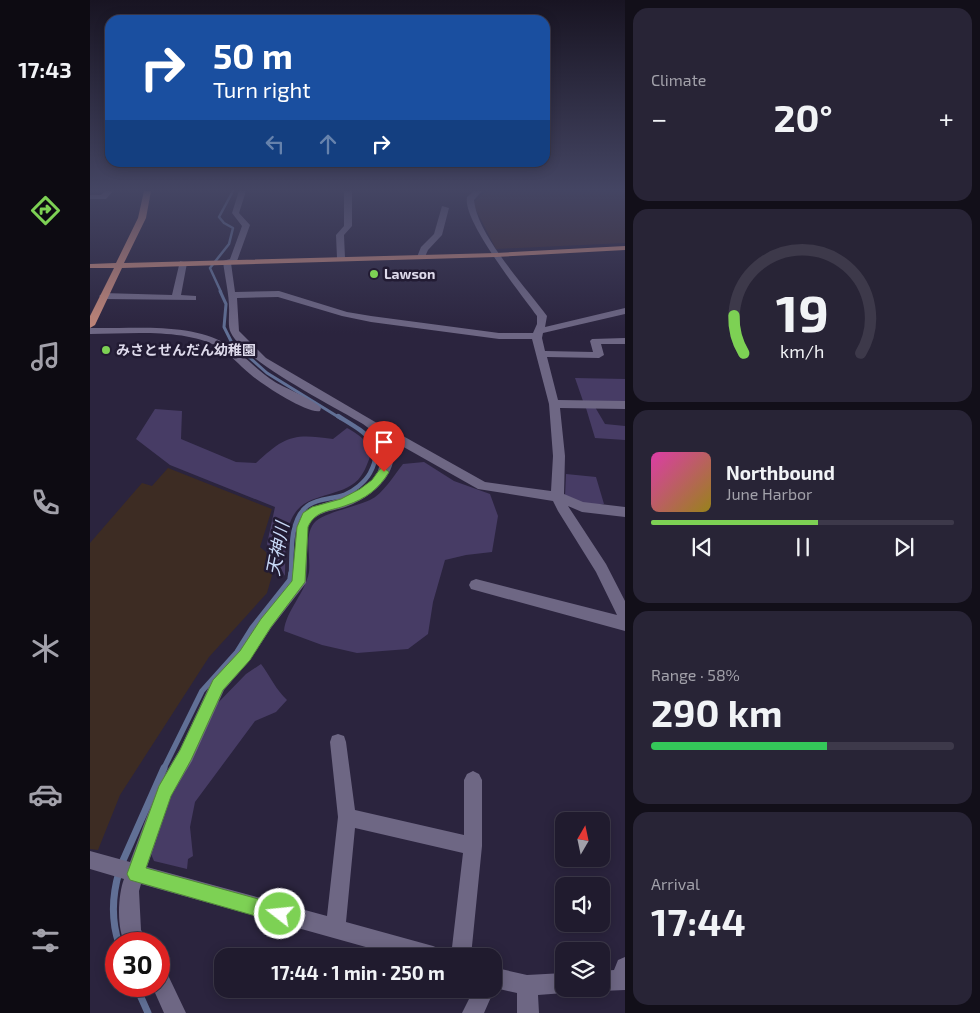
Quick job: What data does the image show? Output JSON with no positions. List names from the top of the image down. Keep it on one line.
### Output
{"water":["天神川"],"places":["Lawson","みさとせんだん幼稚園"],"north":"top","page":{"tabs":"17:43","tile":["Climate",["Range · 58%","290 km"],["Arrival","17:44"]],"turn":["50 m","Turn right"],"heat":["−","20°","+"],"song":["Northbound","June Harbor"],"limit":"30","trip":"17:44 · 1 min · 250 m","gauge":["19","km/h"]}}
